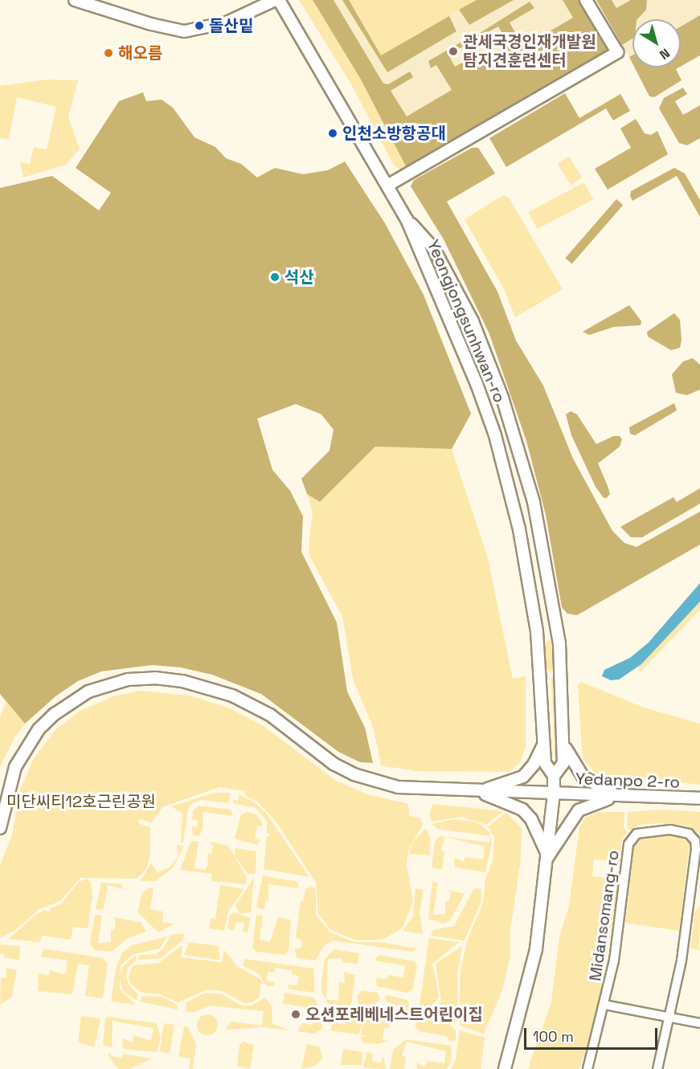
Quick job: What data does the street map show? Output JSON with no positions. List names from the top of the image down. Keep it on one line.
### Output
{"streets":{"street":["Yeongjongsunhwan-ro","Yedanpo 2-ro","Midansomang-ro"]},"crossings":[["Yeongjongsunhwan-ro","Yedanpo 2-ro"]],"parks":["미단씨티12호근린공원"],"places":["돌산밑","관세국경인재개발원 탐지견훈련센터","해오름","인천소방항공대","석산","오션포레베네스트어린이집"],"scale_bar":"100 m","north":"bottom right"}
